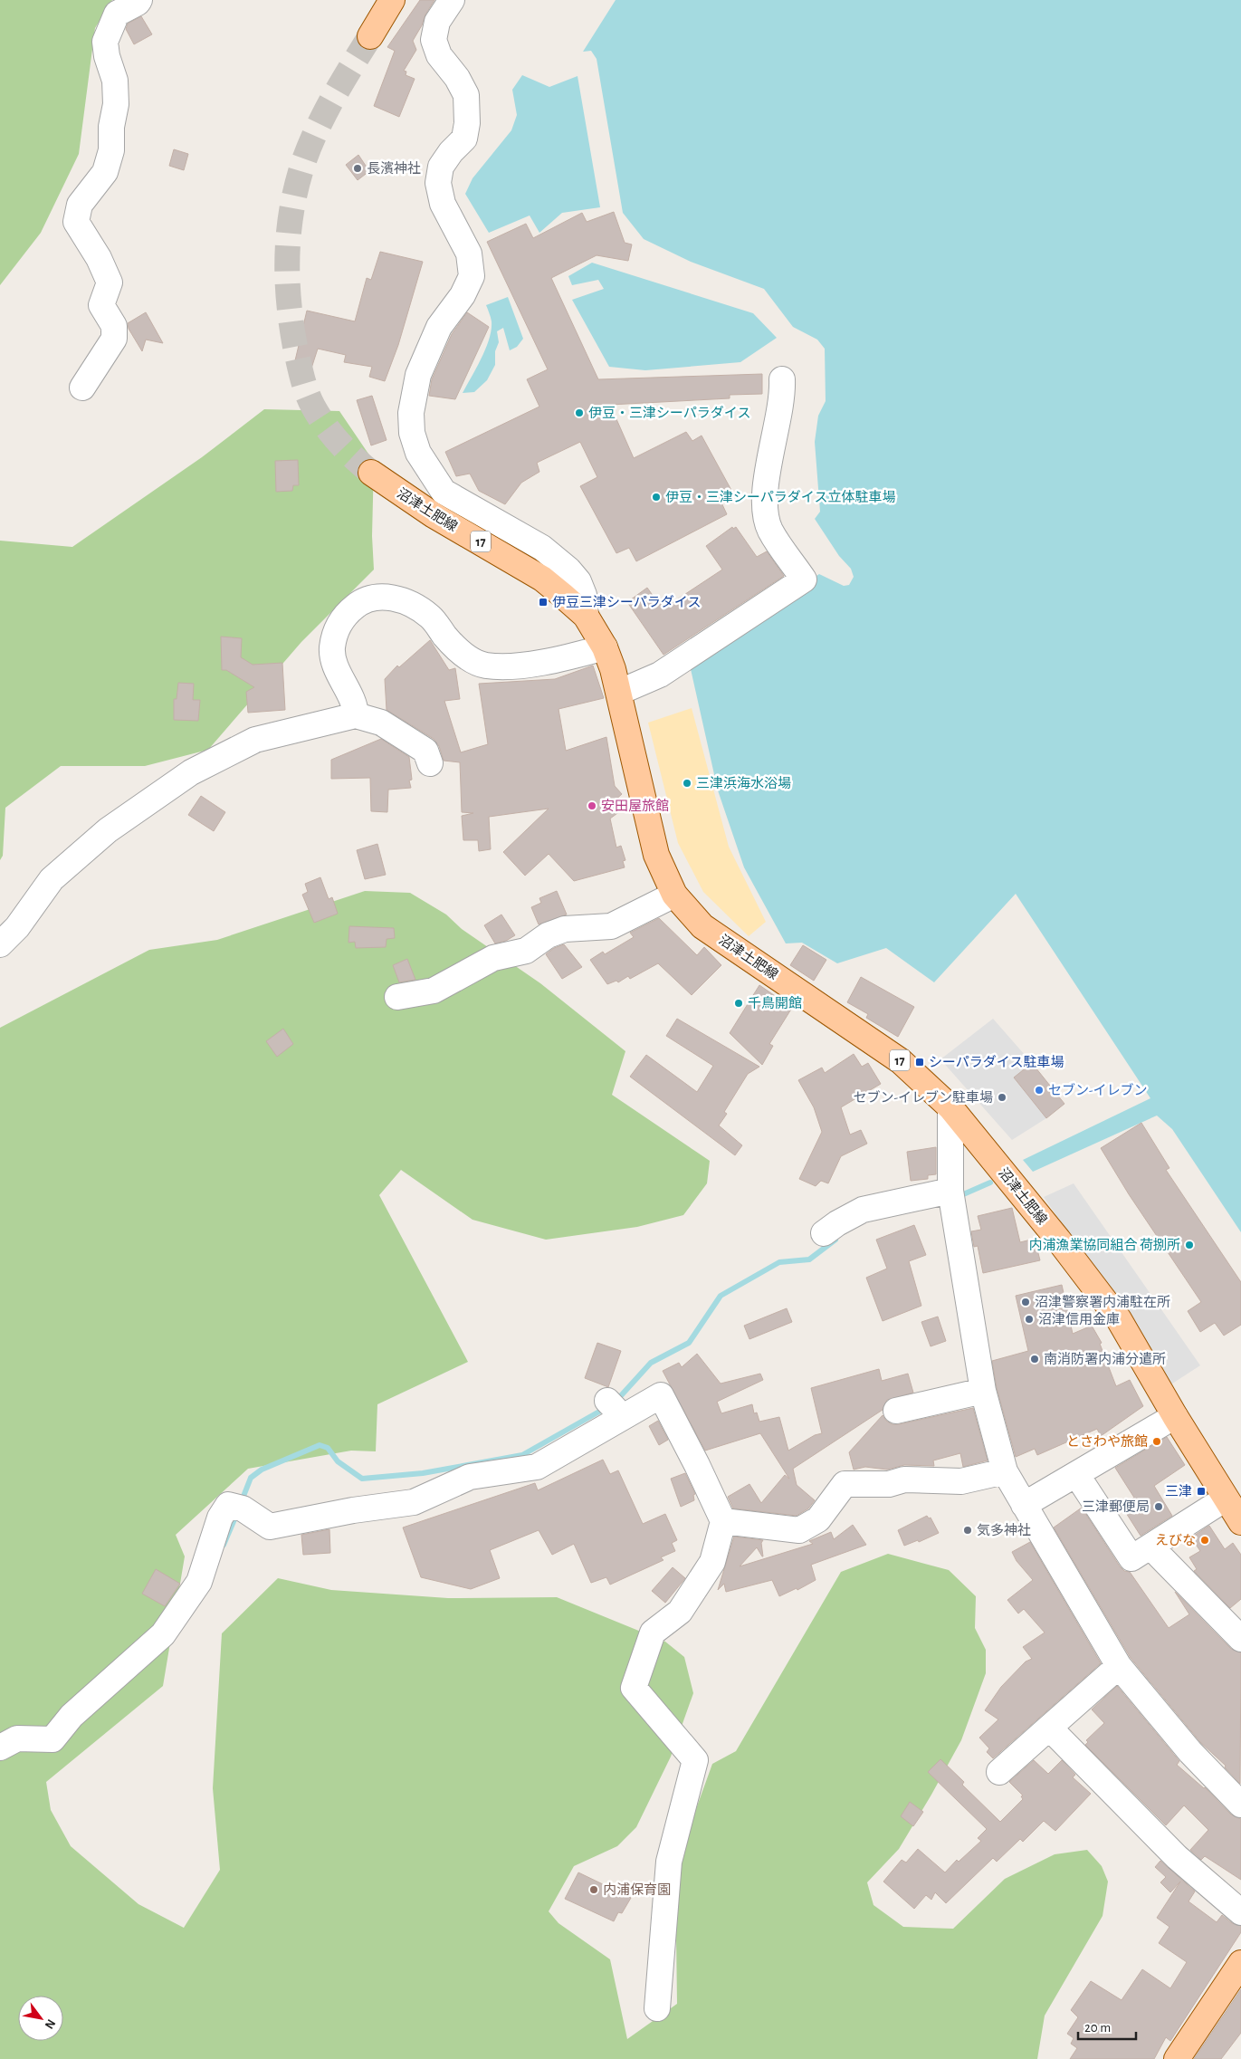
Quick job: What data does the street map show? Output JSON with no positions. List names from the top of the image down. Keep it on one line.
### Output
{"streets":{"main road":["沼津土肥線","17"]},"places":{"other":["長濱神社","伊豆・三津シーパラダイス","伊豆・三津シーパラダイス立体駐車場","三津浜海水浴場","安田屋旅館","千鳥開館","セブン-イレブン","セブン-イレブン駐車場","内浦漁業協同組合 荷捌所","沼津警察署内浦駐在所","沼津信用金庫","南消防署内浦分遣所","とさわや旅館","三津郵便局","気多神社","えびな","内浦保育園"],"transit":["伊豆三津シーパラダイス","シーパラダイス駐車場","三津"]},"scale_bar":"20 m","north":"bottom right"}
